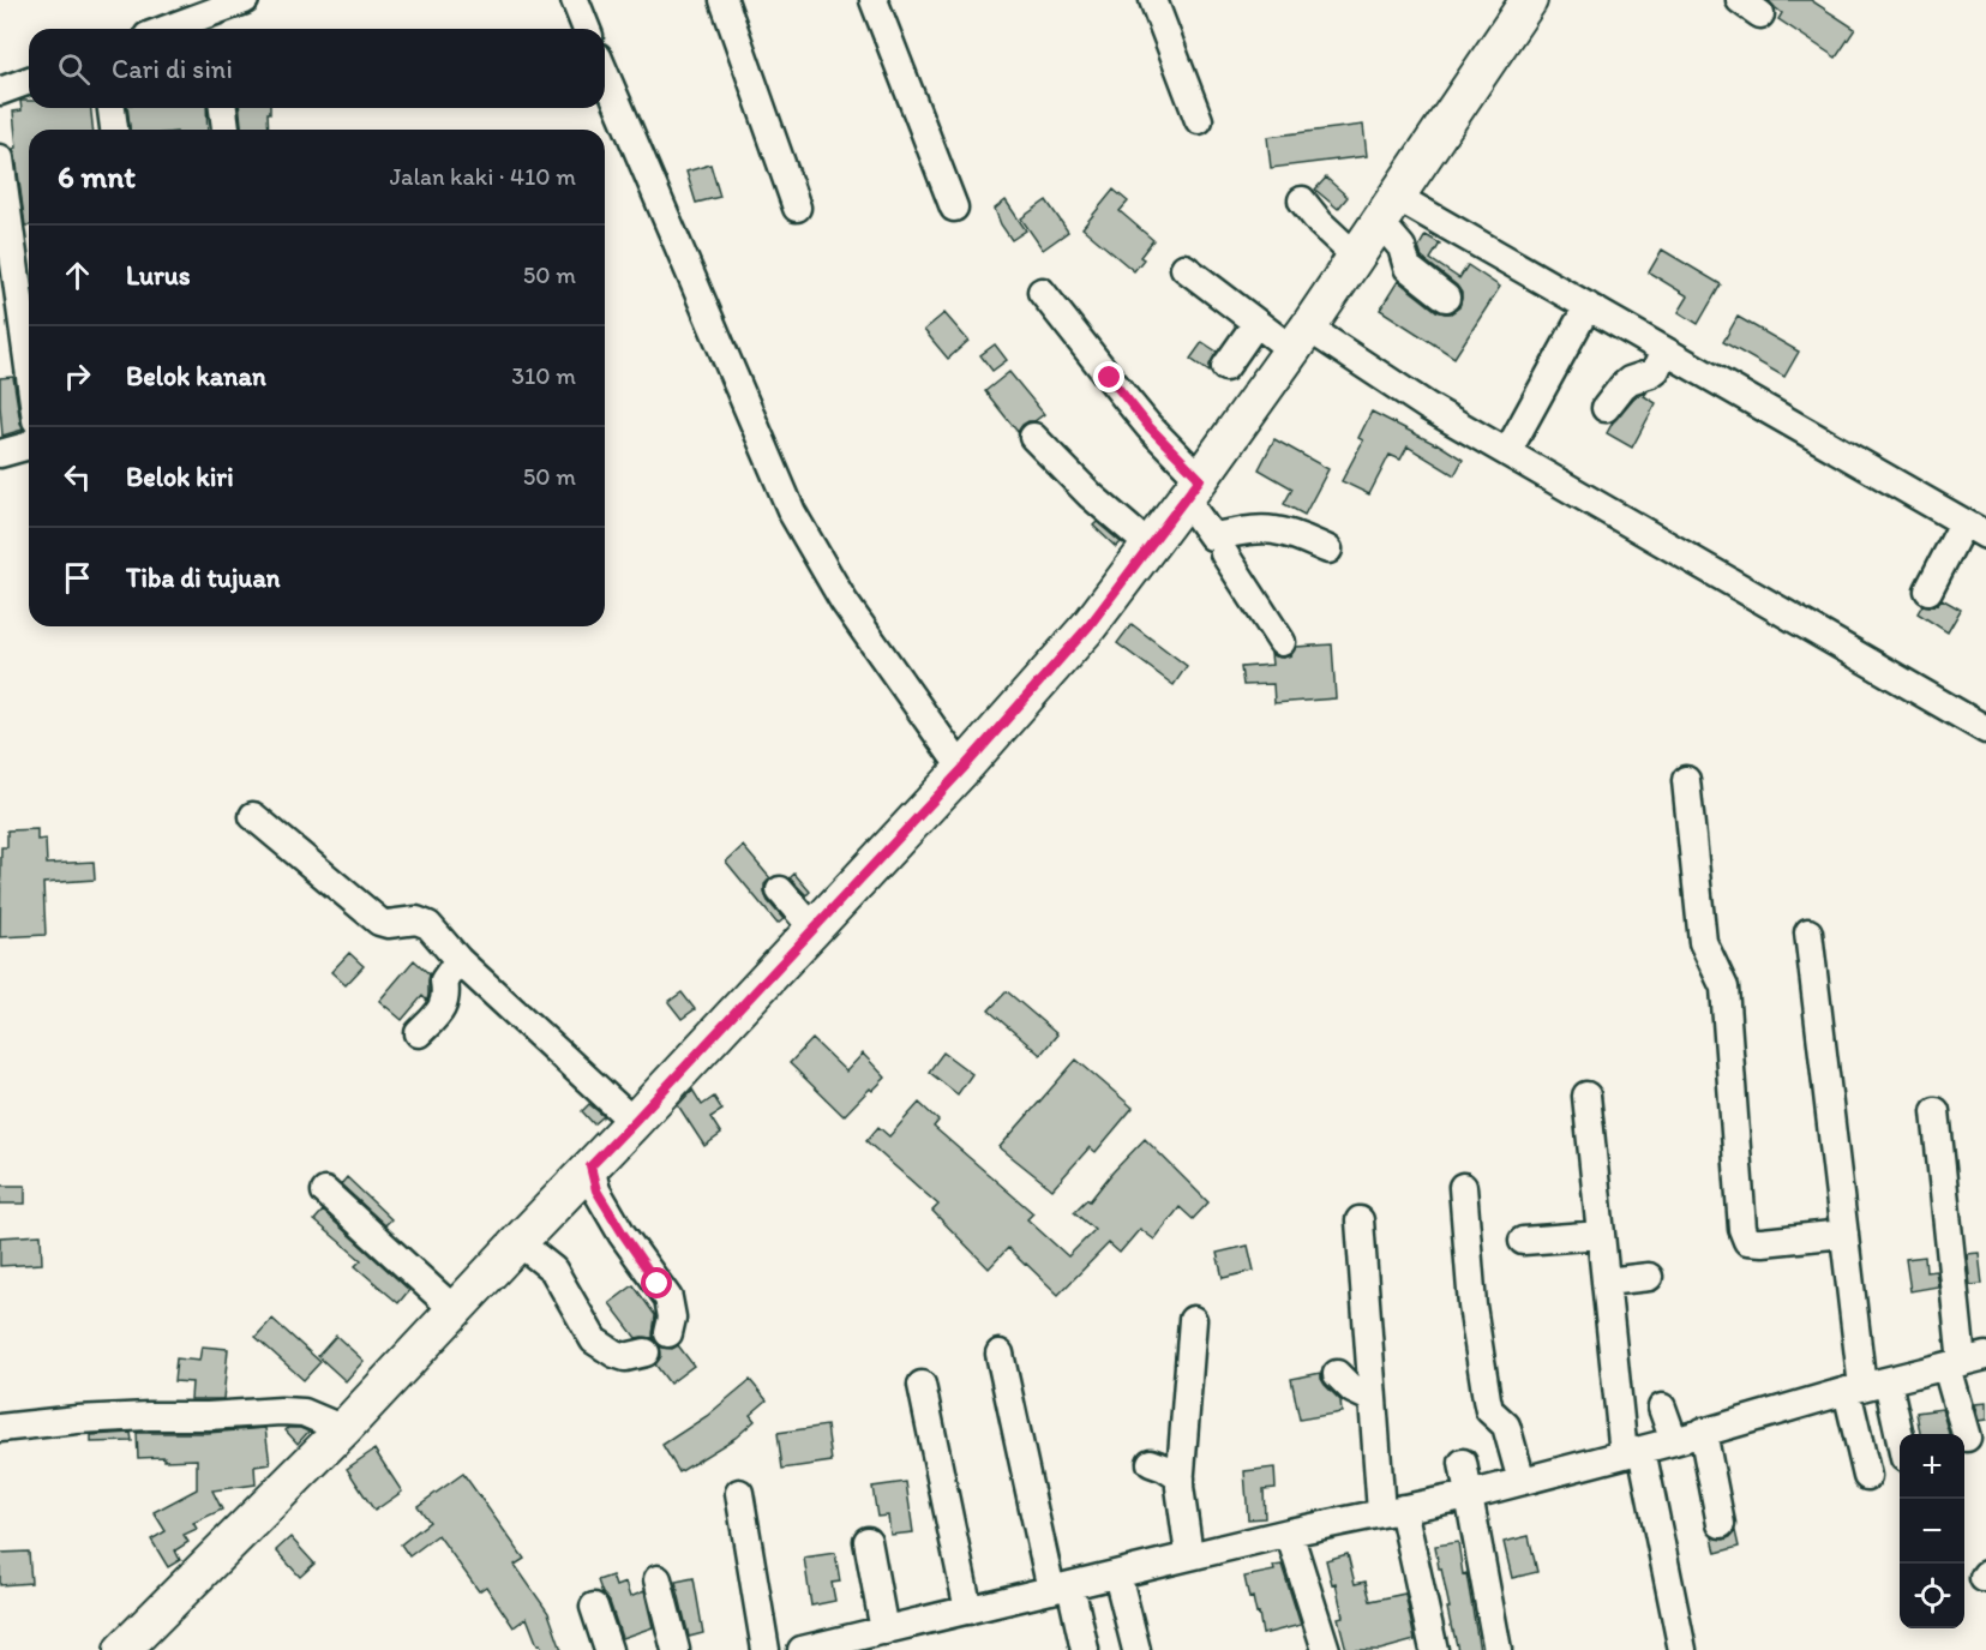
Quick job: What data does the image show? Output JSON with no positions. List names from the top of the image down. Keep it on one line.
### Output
{"page":{"search":"Cari di sini","heading":["6 mnt","Jalan kaki · 410 m"],"list":[["Lurus","50 m"],["Belok kanan","310 m"],["Belok kiri","50 m"],"Tiba di tujuan"],"map_buttons":["+","−"]}}
